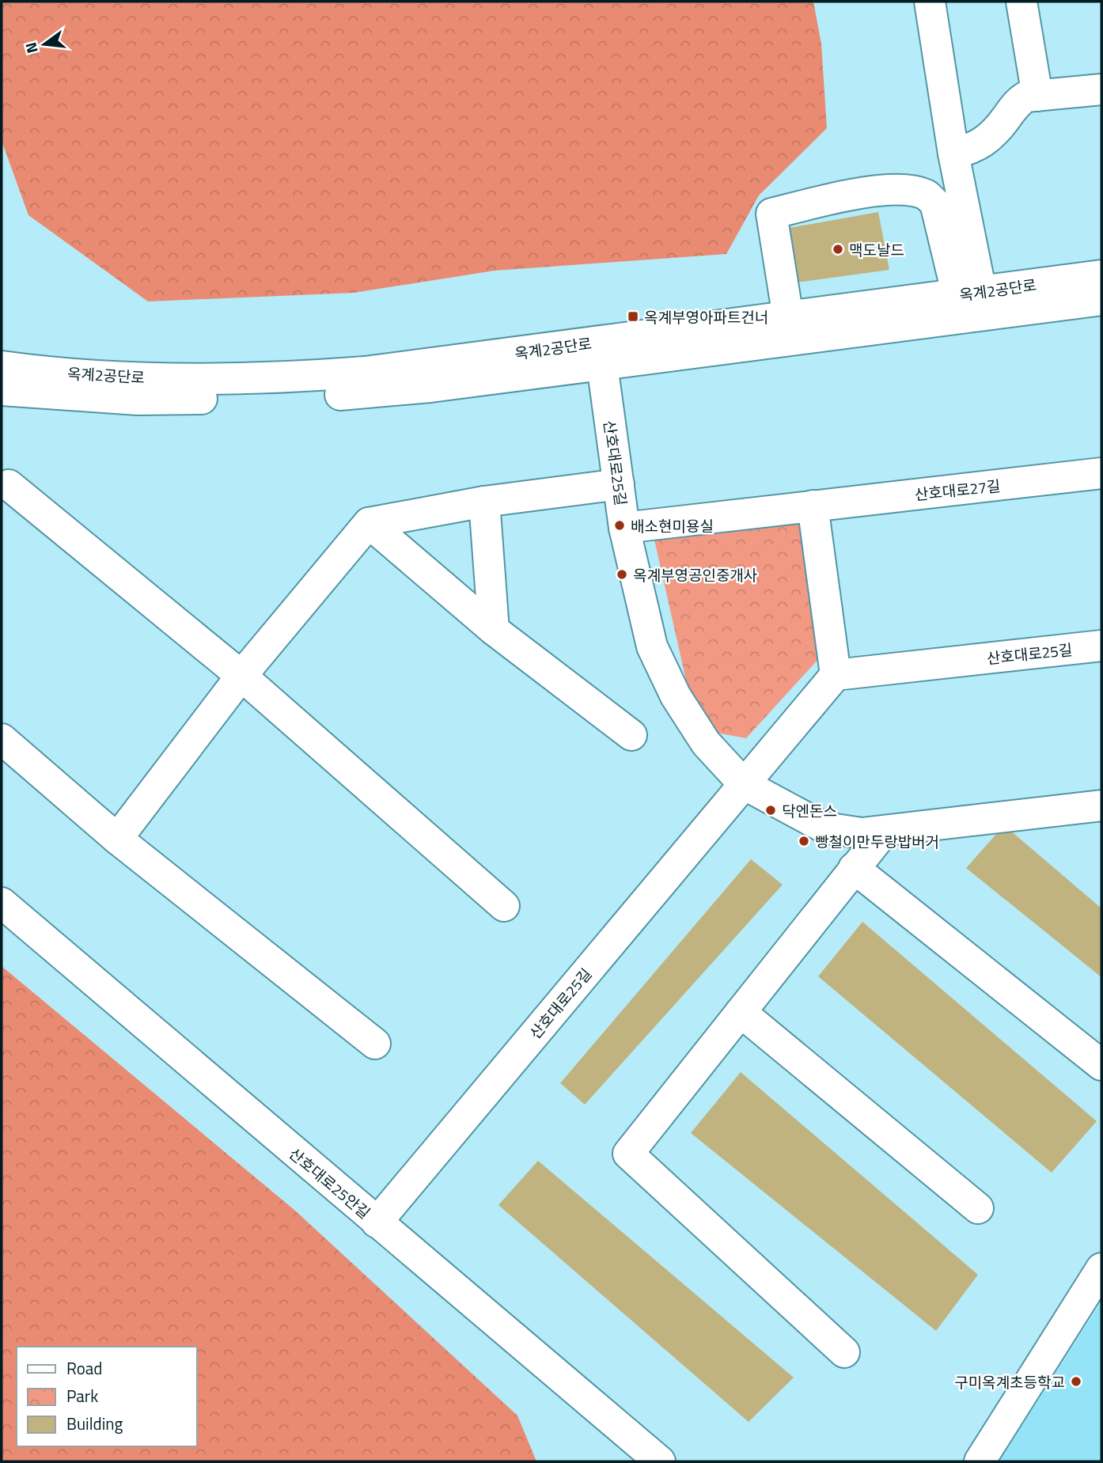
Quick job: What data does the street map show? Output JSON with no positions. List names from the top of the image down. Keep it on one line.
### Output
{"streets":{"street":["옥계2공단로","산호대로25길","산호대로27길","산호대로25안길"]},"crossings":[["옥계2공단로","산호대로25길"],["산호대로25길","산호대로27길"],["산호대로25길","산호대로25안길"]],"places":{"other":["맥도날드","배소현미용실","옥계부영공인중개사","닥엔돈스","빵철이만두랑밥버거","구미옥계초등학교"],"transit":["옥계부영아파트건너"]},"legend":["Road","Park","Building"],"north":"left"}
